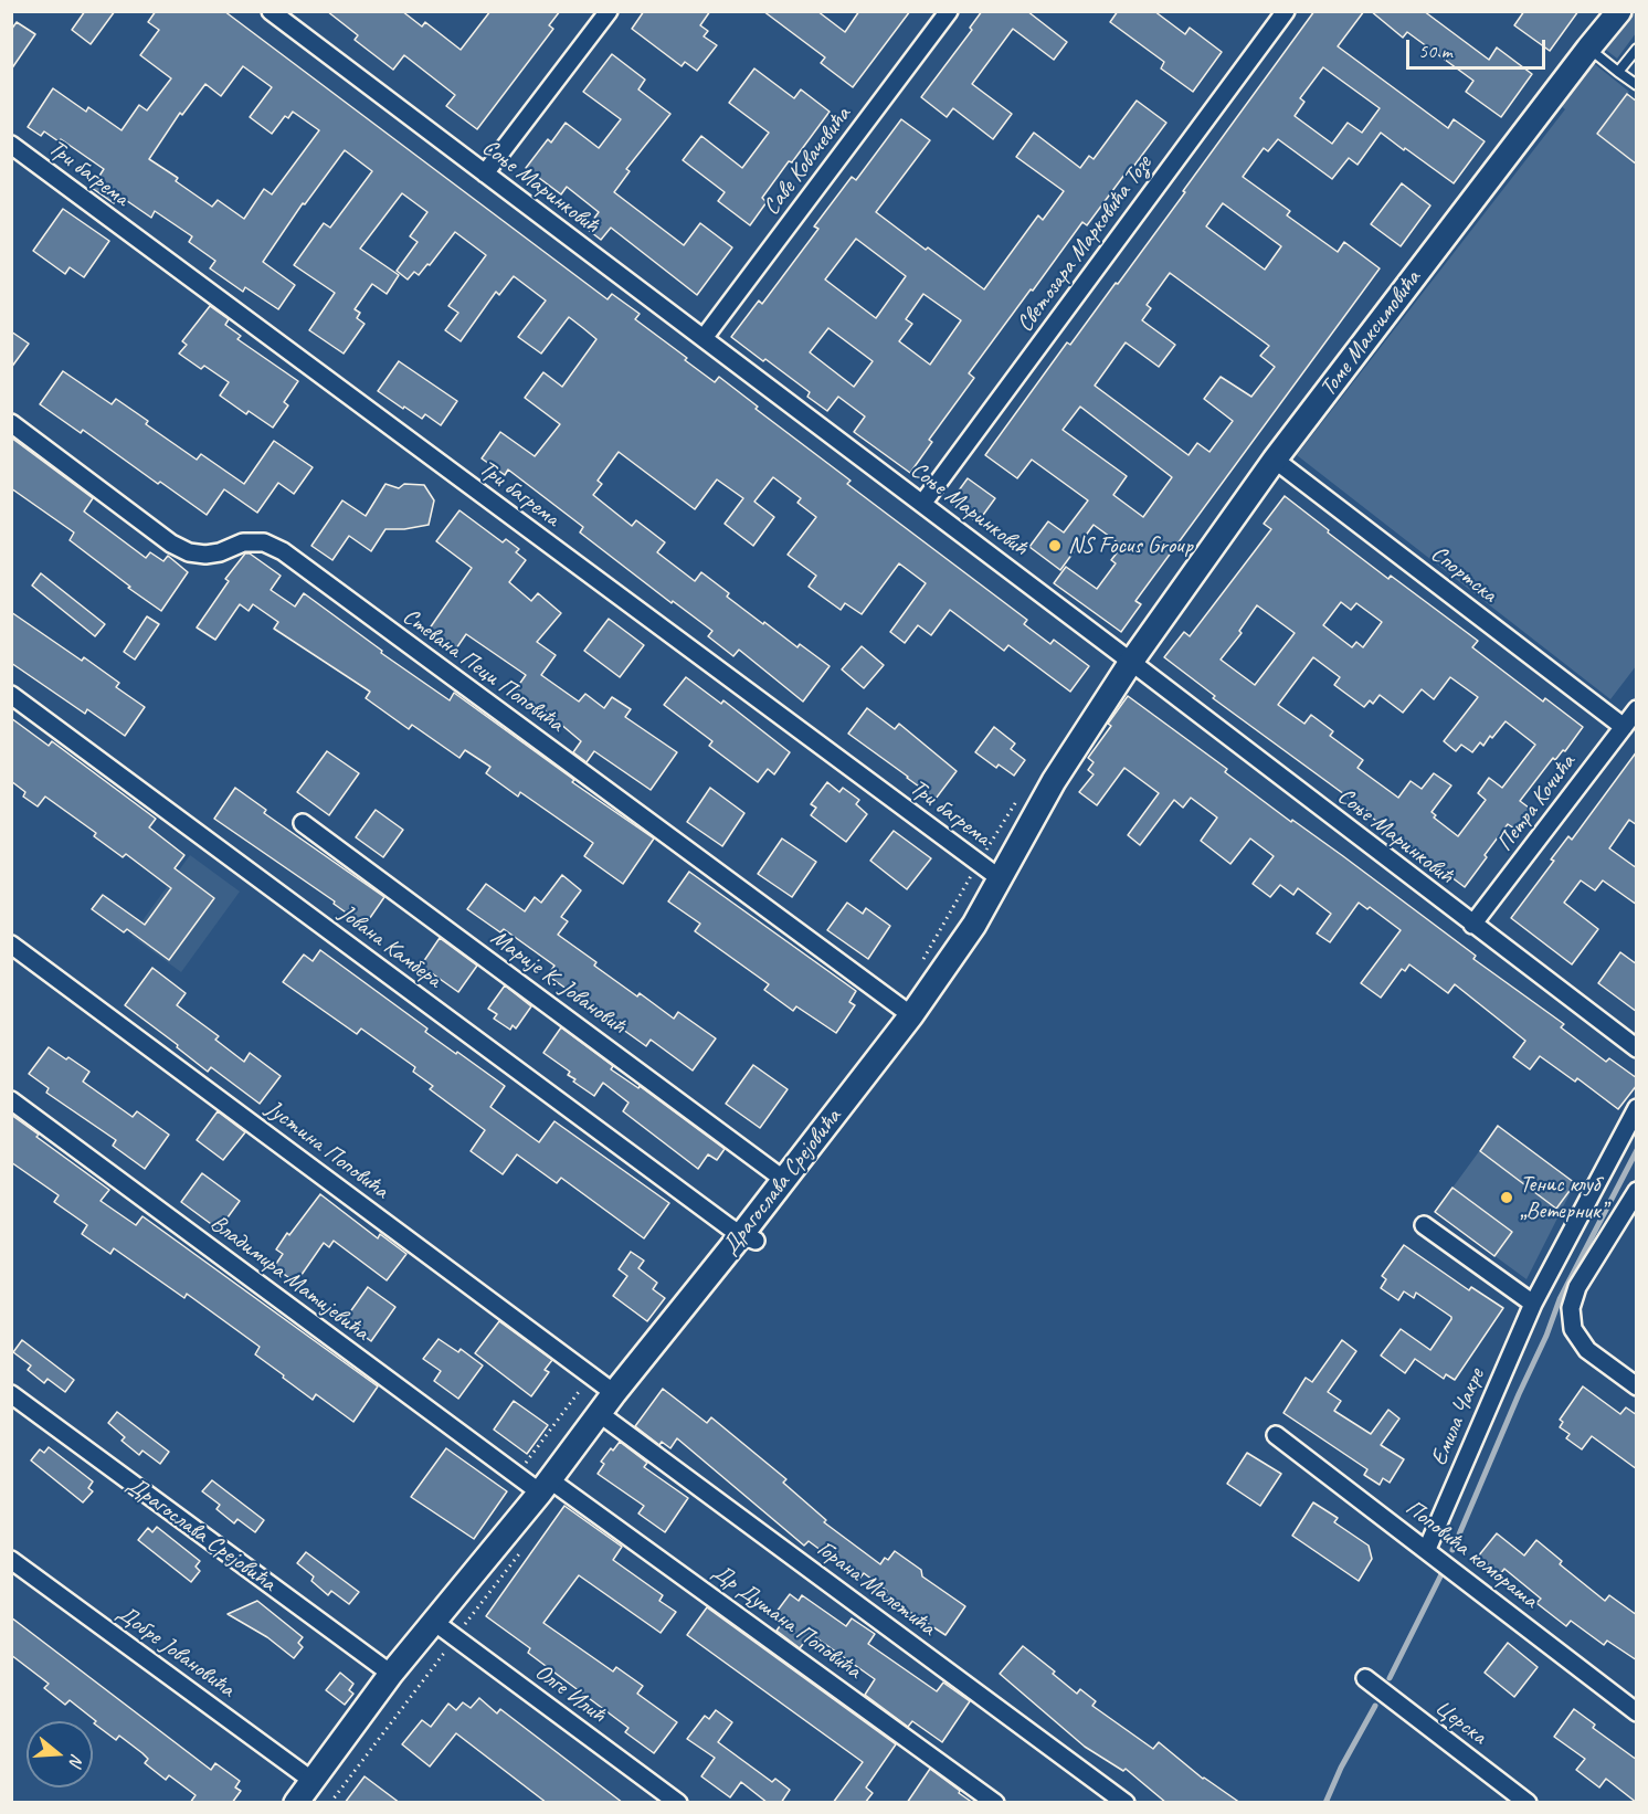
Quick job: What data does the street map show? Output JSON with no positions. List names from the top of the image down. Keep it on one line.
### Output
{"streets":{"street":["Саве Ковачевића","Три багрема","Соње Маринковић","Светозара Марковића Тозе","Томе Максимовића","Спортска","Стевана Пеци Поповића","Петра Кочића","Јована Камбера","Марије К. Јовановић","Јустина Поповића","Драгослава Срејовића","Владимира Матијевића","Емила Чакре","Поповића комораша","Горана Малетића","Др Душана Поповића","Добре Јовановића","Олге Илић","Церска"]},"crossings":[["Саве Ковачевића","Соње Маринковић"],["Три багрема","Драгослава Срејовића"],["Соње Маринковић","Светозара Марковића Тозе"],["Соње Маринковић","Томе Максимовића"],["Соње Маринковић","Петра Кочића"],["Соње Маринковић","Драгослава Срејовића"],["Томе Максимовића","Спортска"],["Томе Максимовића","Драгослава Срејовића"],["Спортска","Петра Кочића"],["Стевана Пеци Поповића","Драгослава Срејовића"],["Јована Камбера","Драгослава Срејовића"],["Марије К. Јовановић","Драгослава Срејовића"],["Јустина Поповића","Драгослава Срејовића"],["Драгослава Срејовића","Владимира Матијевића"],["Драгослава Срејовића","Горана Малетића"],["Драгослава Срејовића","Др Душана Поповића"],["Драгослава Срејовића","Добре Јовановића"],["Драгослава Срејовића","Олге Илић"],["Владимира Матијевића","Др Душана Поповића"],["Емила Чакре","Поповића комораша"]],"places":["NS Focus Group","Тенис клуб „Ветерник”"],"scale_bar":"50 m","north":"right"}
